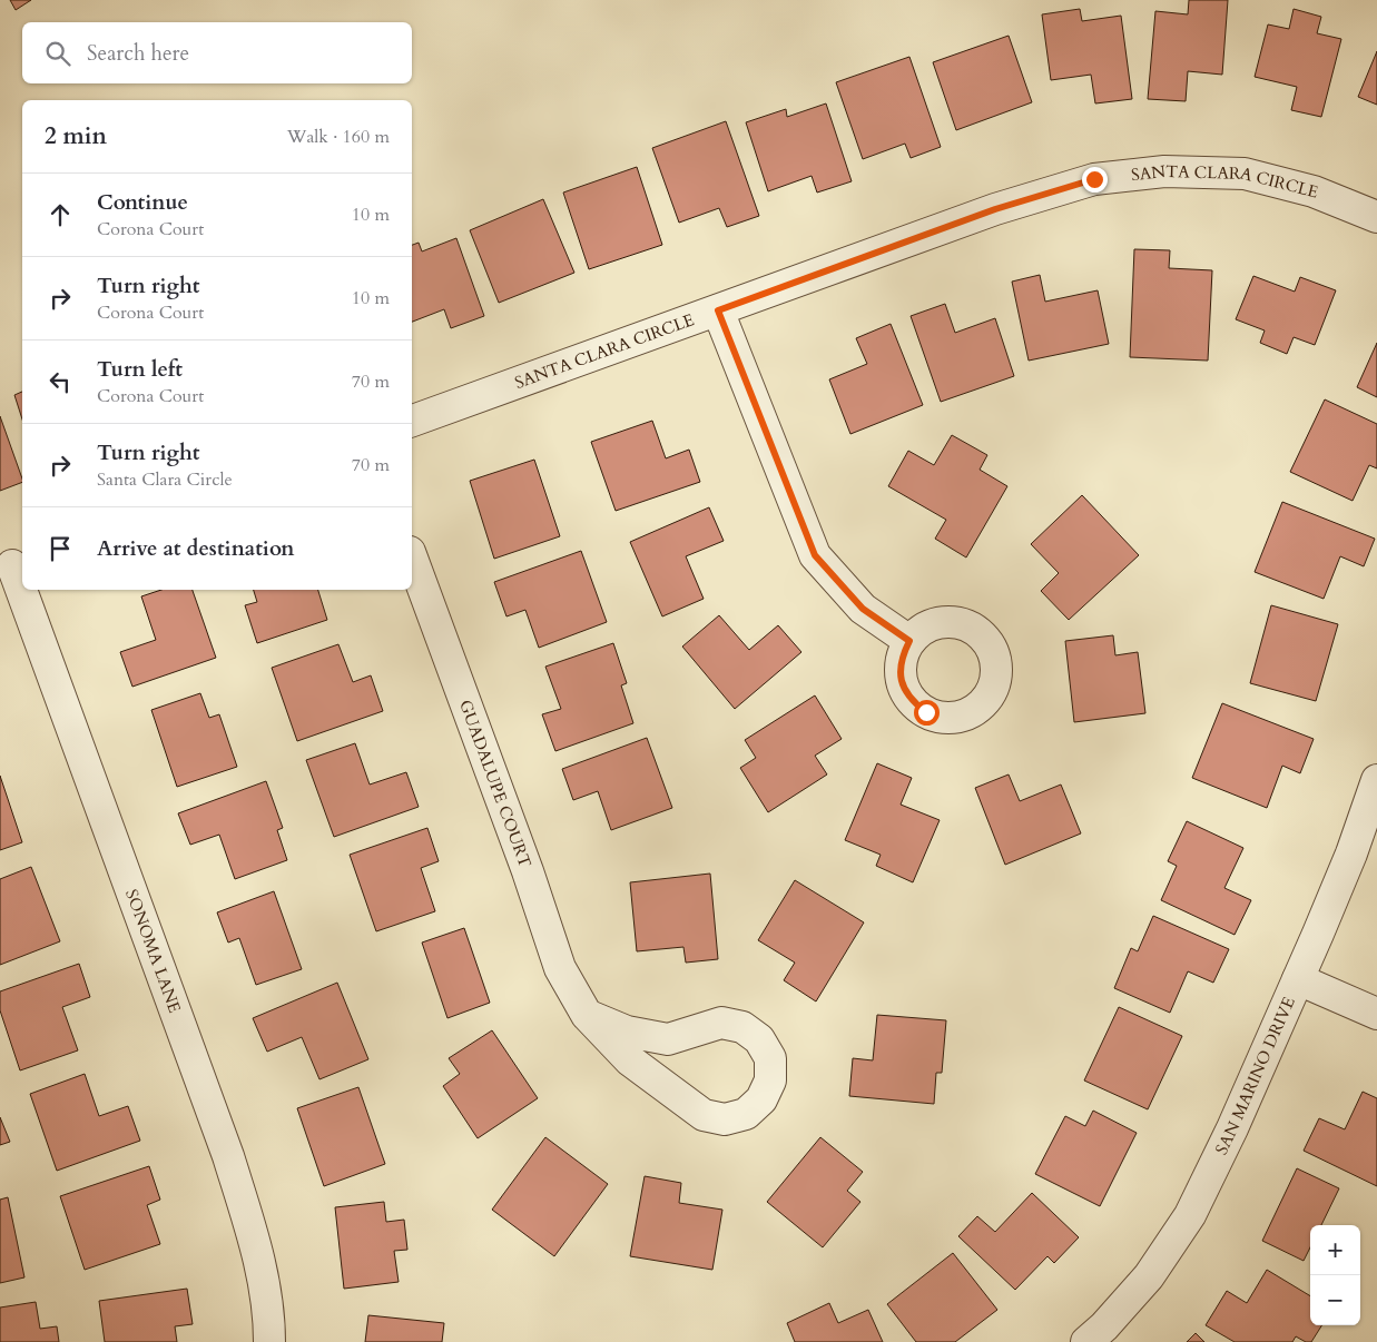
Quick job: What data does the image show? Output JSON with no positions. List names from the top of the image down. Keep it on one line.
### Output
{"streets":{"street":["SANTA CLARA CIRCLE","GUADALUPE COURT","SONOMA LANE","SAN MARINO DRIVE"]},"page":{"search":"Search here","heading":["2 min","Walk · 160 m"],"list":[["Continue","Corona Court","10 m"],["Turn right","Corona Court","10 m"],["Turn left","Corona Court","70 m"],["Turn right","Santa Clara Circle","70 m"],"Arrive at destination"],"map_buttons":["+","−"]}}
